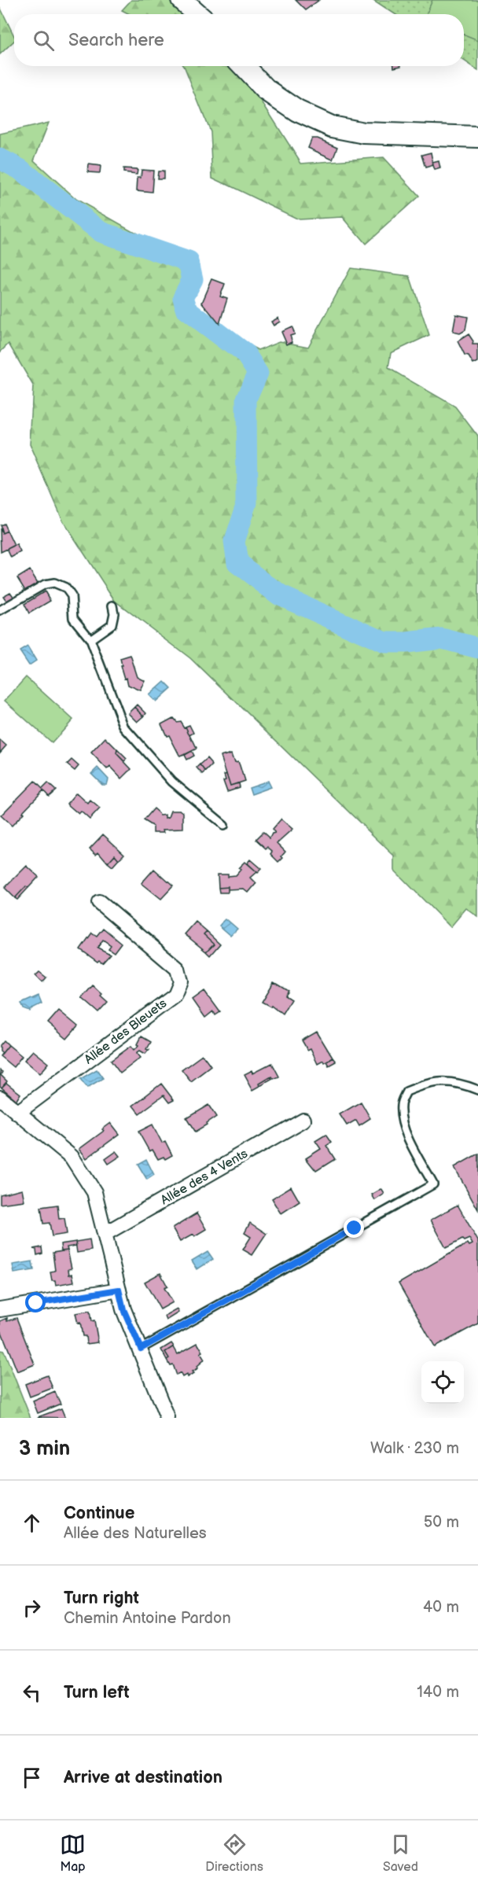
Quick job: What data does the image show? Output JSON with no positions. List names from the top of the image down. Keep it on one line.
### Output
{"streets":{"street":["Allée des Bleuets","Allée des 4 Vents"]},"page":{"search":"Search here","heading":["3 min","Walk · 230 m"],"list":[["Continue","Allée des Naturelles","50 m"],["Turn right","Chemin Antoine Pardon","40 m"],["Turn left","140 m"],"Arrive at destination"],"nav":["Map","Directions","Saved"]}}
